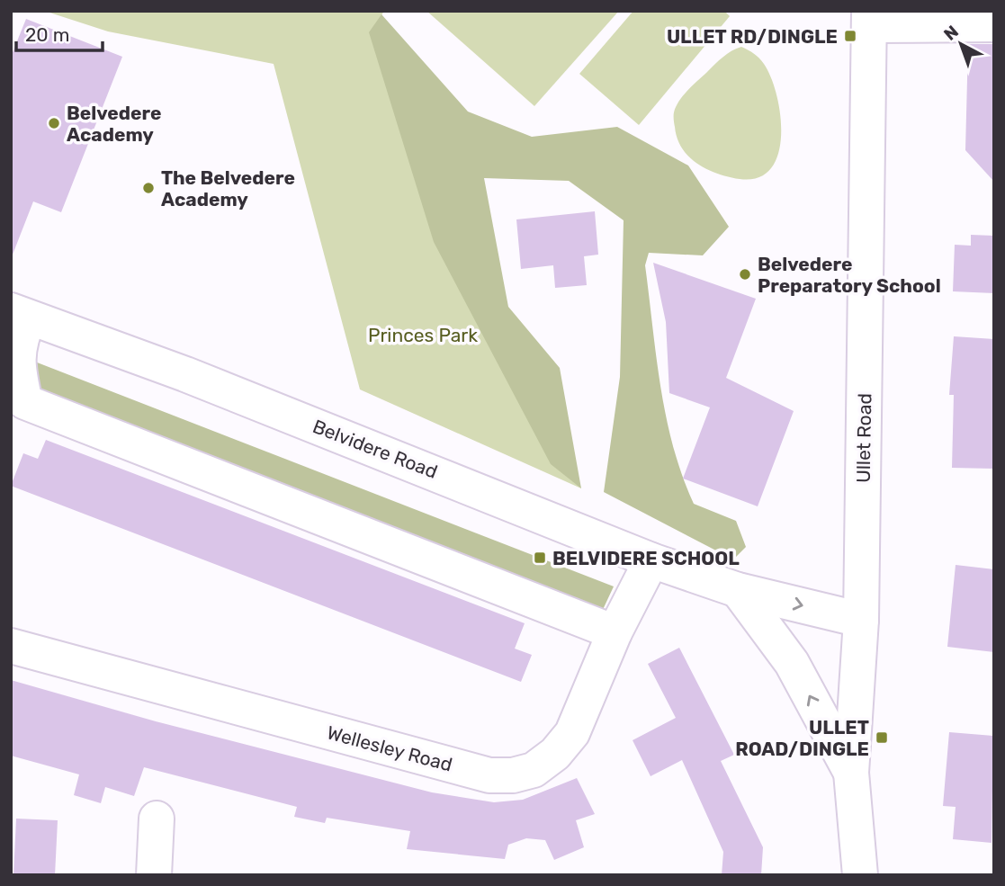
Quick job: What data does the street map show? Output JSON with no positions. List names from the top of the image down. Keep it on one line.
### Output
{"streets":{"main road":["Ullet Road","Belvidere Road","Wellesley Road"]},"crossings":[["Ullet Road","Belvidere Road"],["Belvidere Road","Wellesley Road"]],"parks":["Princes Park"],"places":{"transit":["ULLET RD/DINGLE","BELVIDERE SCHOOL","ULLET ROAD/DINGLE"],"other":["Belvedere Academy","The Belvedere Academy","Belvedere Preparatory School"]},"scale_bar":"20 m","north":"top left"}
